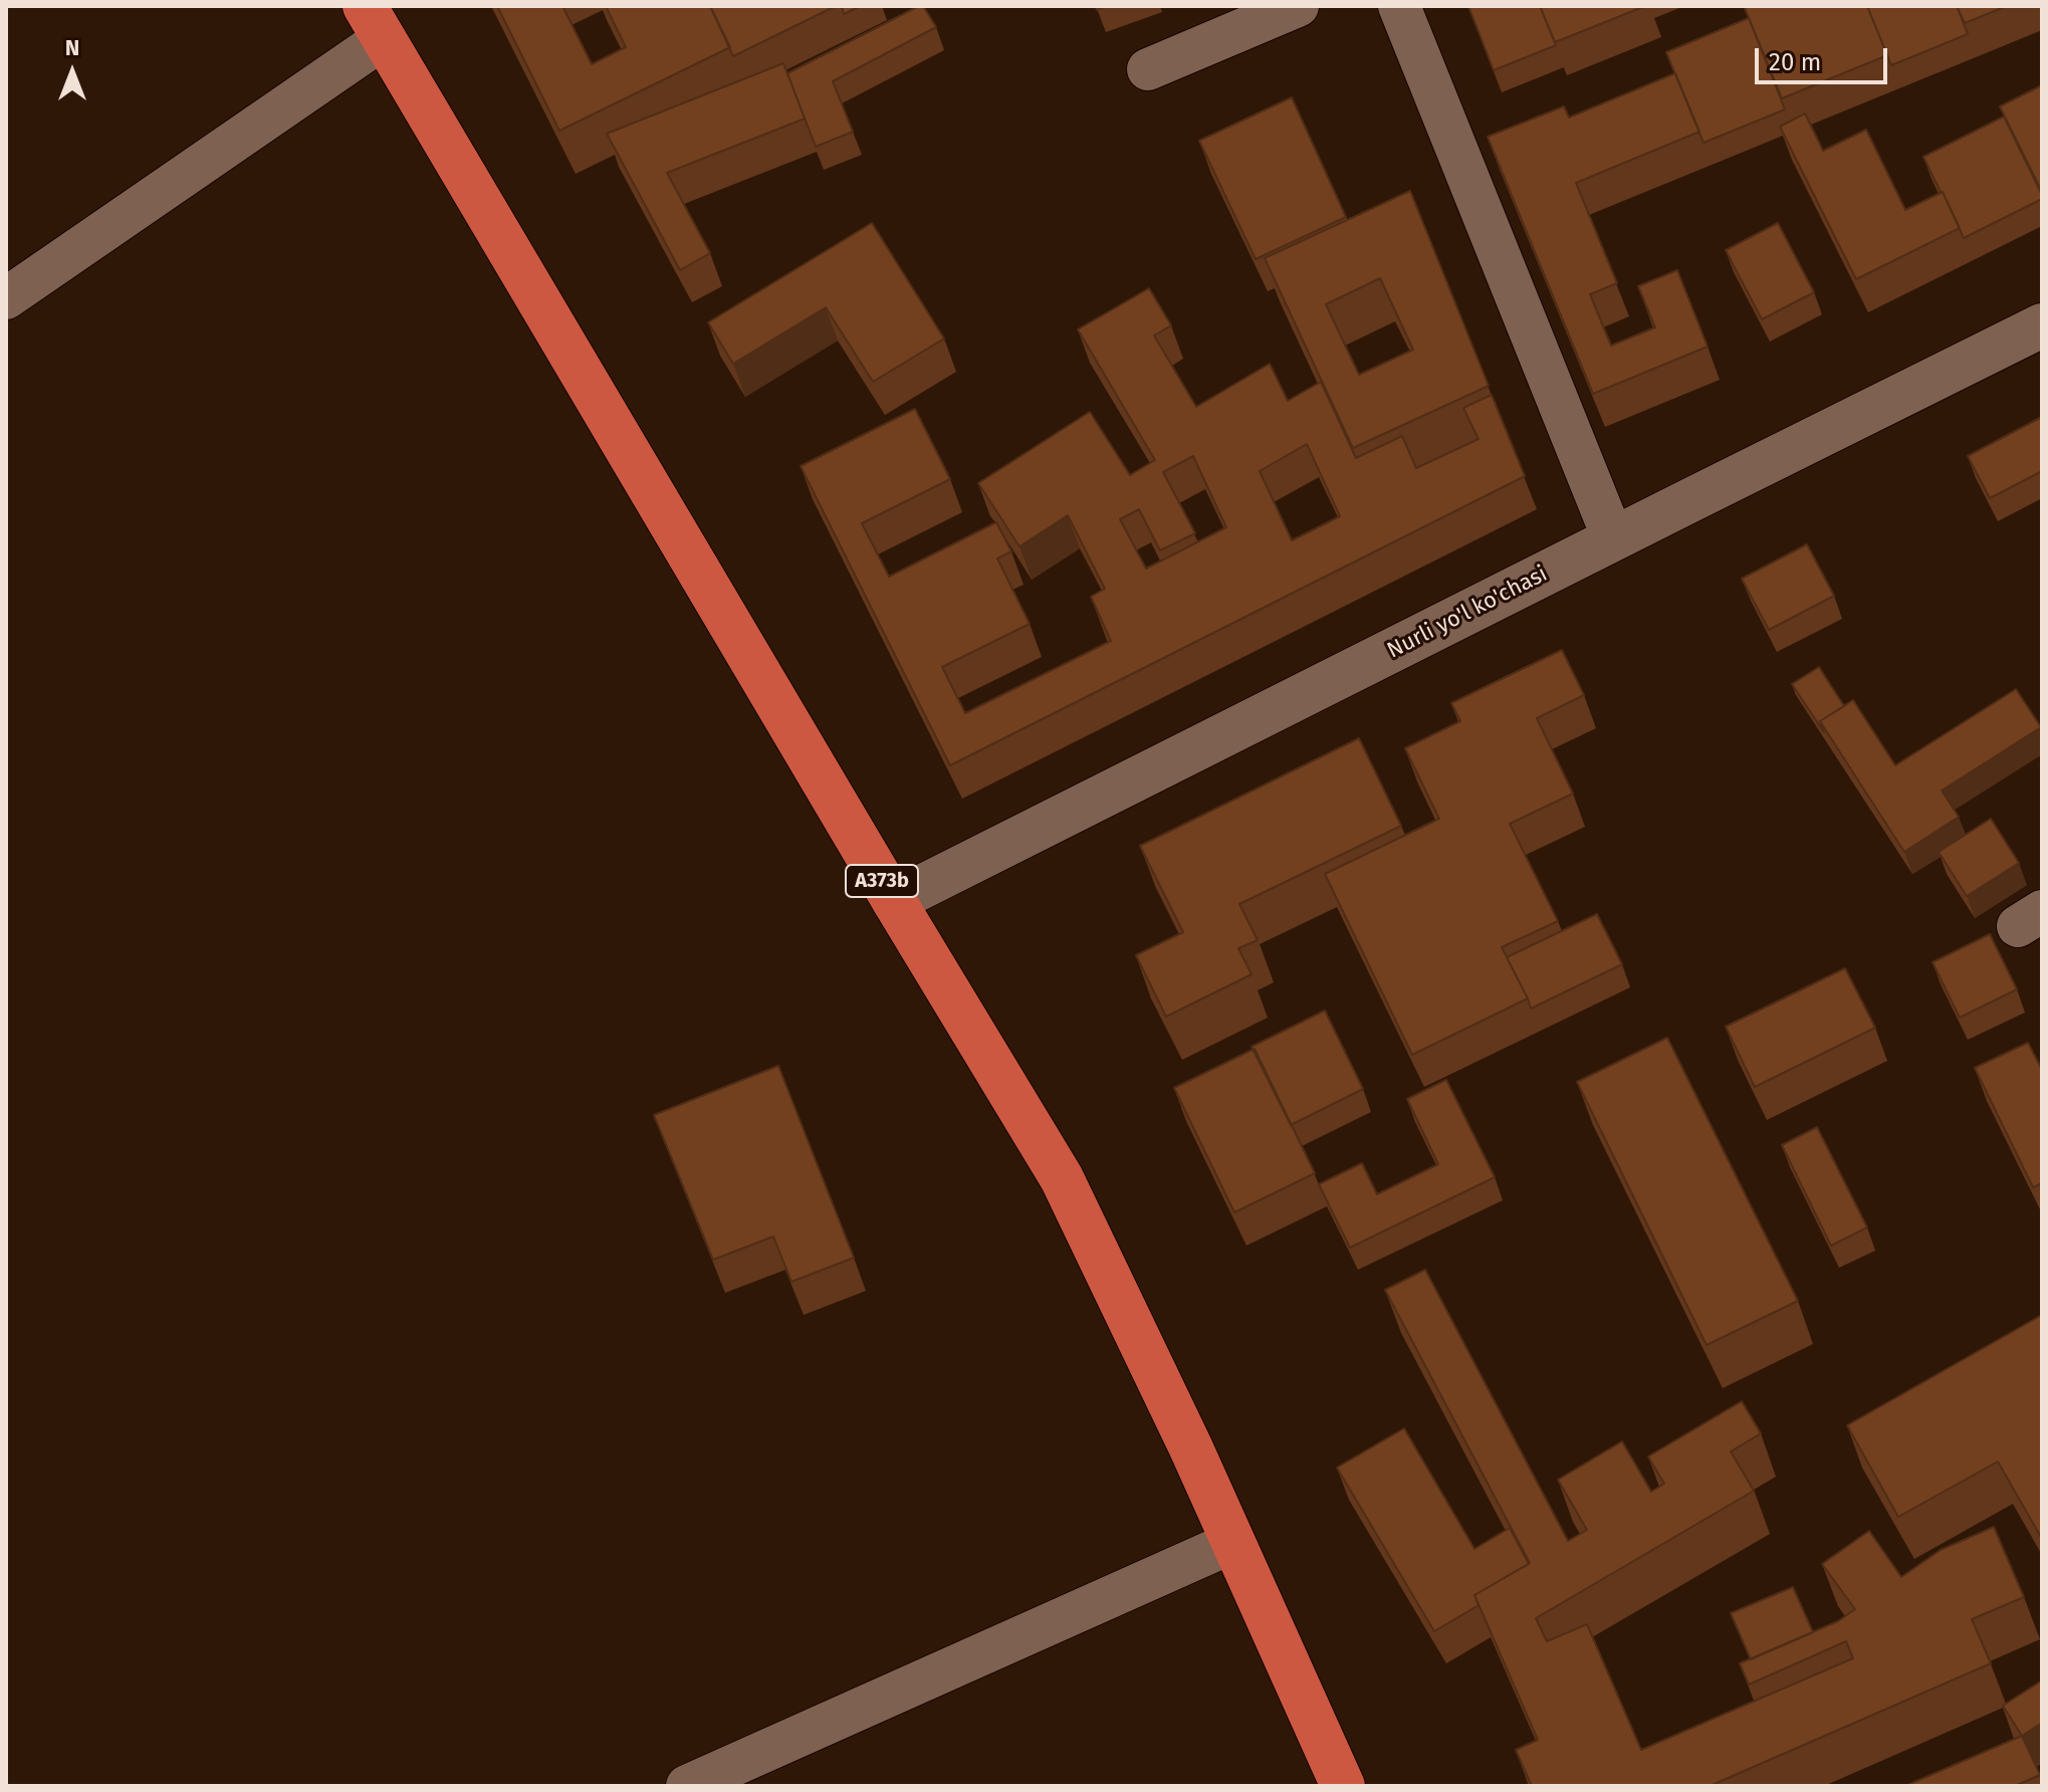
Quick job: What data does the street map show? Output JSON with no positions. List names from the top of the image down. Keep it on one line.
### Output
{"streets":{"highway":["A373b"],"main road":["Nurli yo'l ko'chasi"]},"crossings":[["Nurli yo'l ko'chasi","A373b"]],"scale_bar":"20 m","north":"top"}
